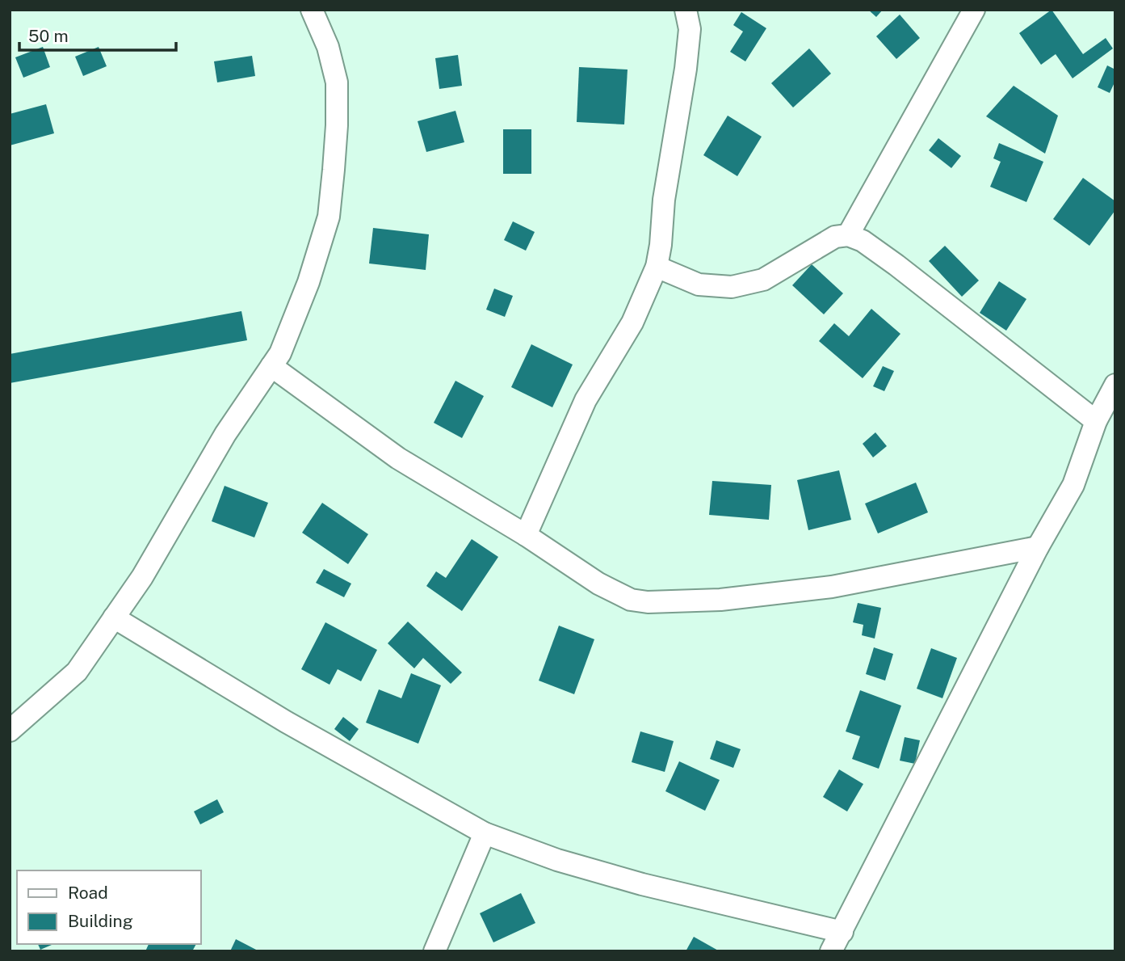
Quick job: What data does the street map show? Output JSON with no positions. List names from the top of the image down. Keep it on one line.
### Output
{"legend":["Road","Building"],"scale_bar":"50 m"}
